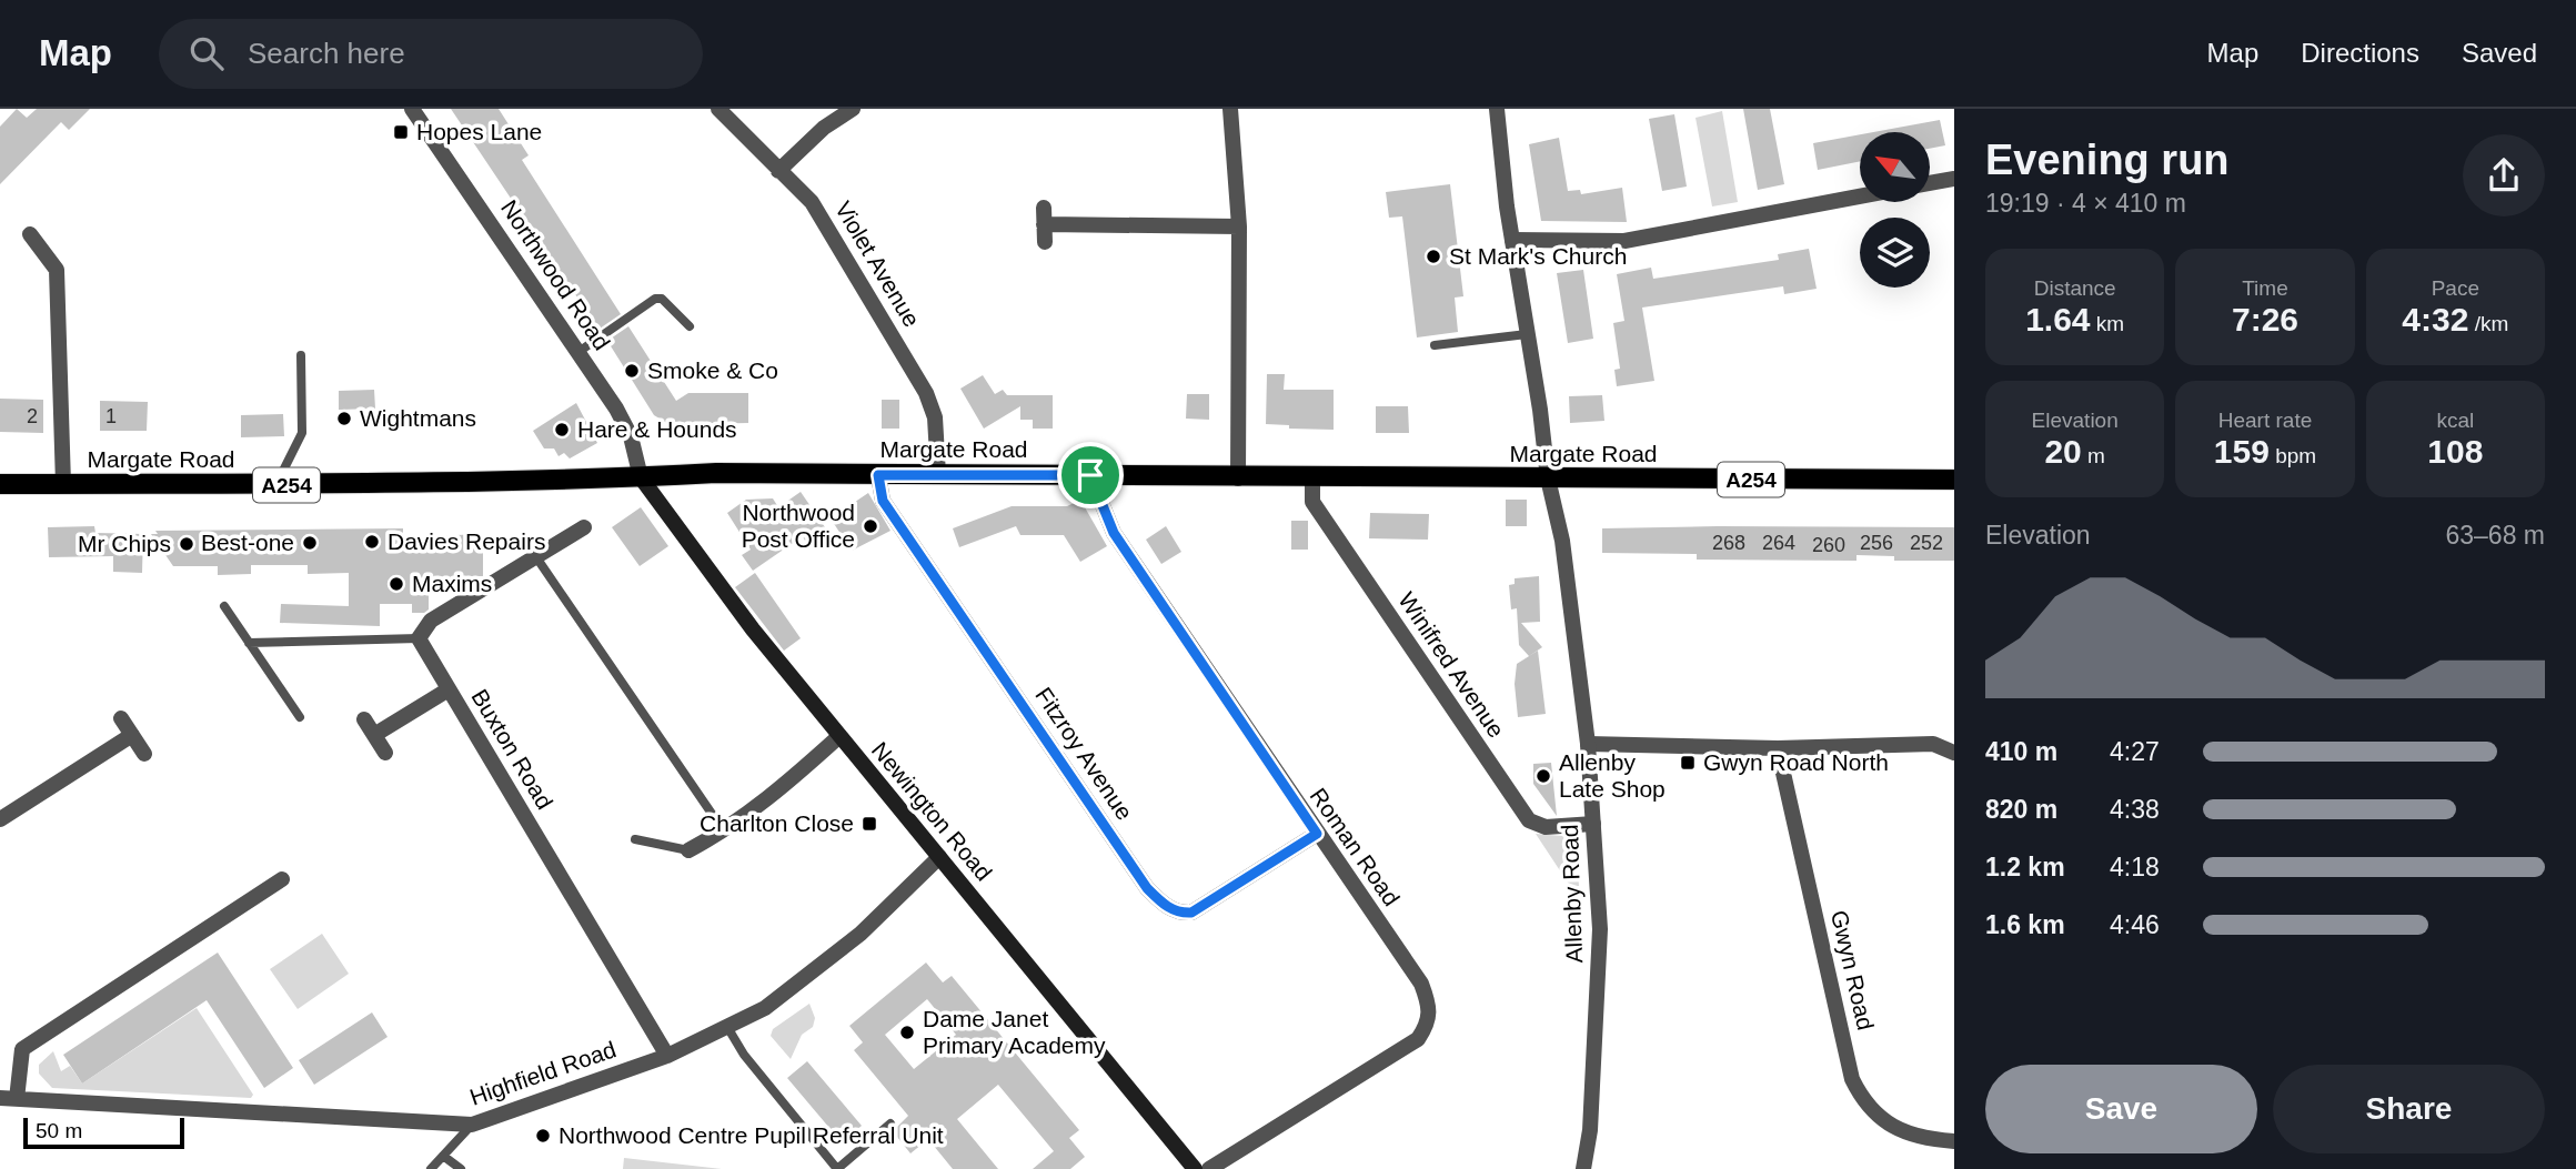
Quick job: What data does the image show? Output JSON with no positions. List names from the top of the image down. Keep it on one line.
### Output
{"streets":{"main road":["Margate Road","A254","Newington Road"],"street":["Violet Avenue","Northwood Road","Winifred Avenue","Buxton Road","Fitzroy Avenue","Roman Road","Allenby Road","Gwyn Road","Highfield Road"]},"crossings":[["Violet Avenue","Margate Road"],["Northwood Road","Margate Road"],["Northwood Road","Newington Road"],["Margate Road","Winifred Avenue"],["Margate Road","Fitzroy Avenue"],["Margate Road","Newington Road"],["Margate Road","Roman Road"],["Margate Road","Allenby Road"],["Winifred Avenue","Allenby Road"],["Buxton Road","Highfield Road"],["Fitzroy Avenue","Roman Road"],["Newington Road","Highfield Road"]],"places":{"transit":["Hopes Lane","Gwyn Road North","Charlton Close"],"other":["St Mark's Church","Smoke & Co","Wightmans","Hare & Hounds","Northwood Post Office","Davies Repairs","Best-one","Mr Chips","Maxims","Allenby Late Shop","Dame Janet Primary Academy","Northwood Centre Pupil Referral Unit"]},"house_numbers":["2","1","268","264","256","252","260"],"scale_bar":"50 m","north":"top left","page":{"header":"Map","search":"Search here","nav":["Map","Directions","Saved"],"heading":["Evening run","19:19 · 4 × 410 m"],"stats":[["Distance","1.64 km"],["Time","7:26"],["Pace","4:32 /km"],["Elevation","20 m"],["Heart rate","159 bpm"],["kcal","108"]],"chart":["Elevation","63–68 m"],"list":[{"name":"410 m","note":"4:27"},{"name":"820 m","note":"4:38"},{"name":"1.2 km","note":"4:18"},{"name":"1.6 km","note":"4:46"}],"buttons":["Save","Share"],"scale":"50 m"}}
